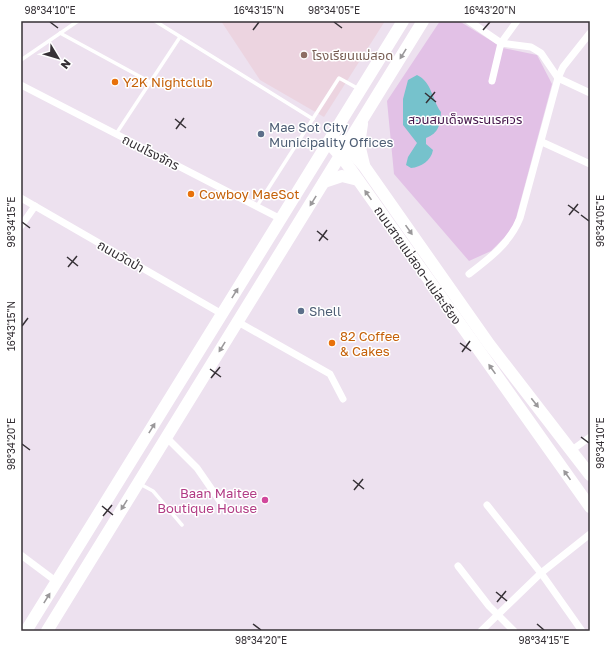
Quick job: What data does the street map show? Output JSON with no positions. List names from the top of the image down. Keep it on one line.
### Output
{"streets":{"main road":["ถนนสายแม่สอด–แม่สะเรียง"],"street":["ถนนโรงจักร","ถนนวัดป่า"]},"parks":["สวนสมเด็จพระนเรศวร"],"places":["โรงเรียนแม่สอด","Y2K Nightclub","Mae Sot City Municipality Offices","Cowboy MaeSot","Shell","82 Coffee & Cakes","Baan Maitee Boutique House"],"north":"bottom right","coordinates":["98°34'10\"E","16°43'15\"N","98°34'05\"E","16°43'20\"N","98°34'15\"E","98°34'20\"E"]}
